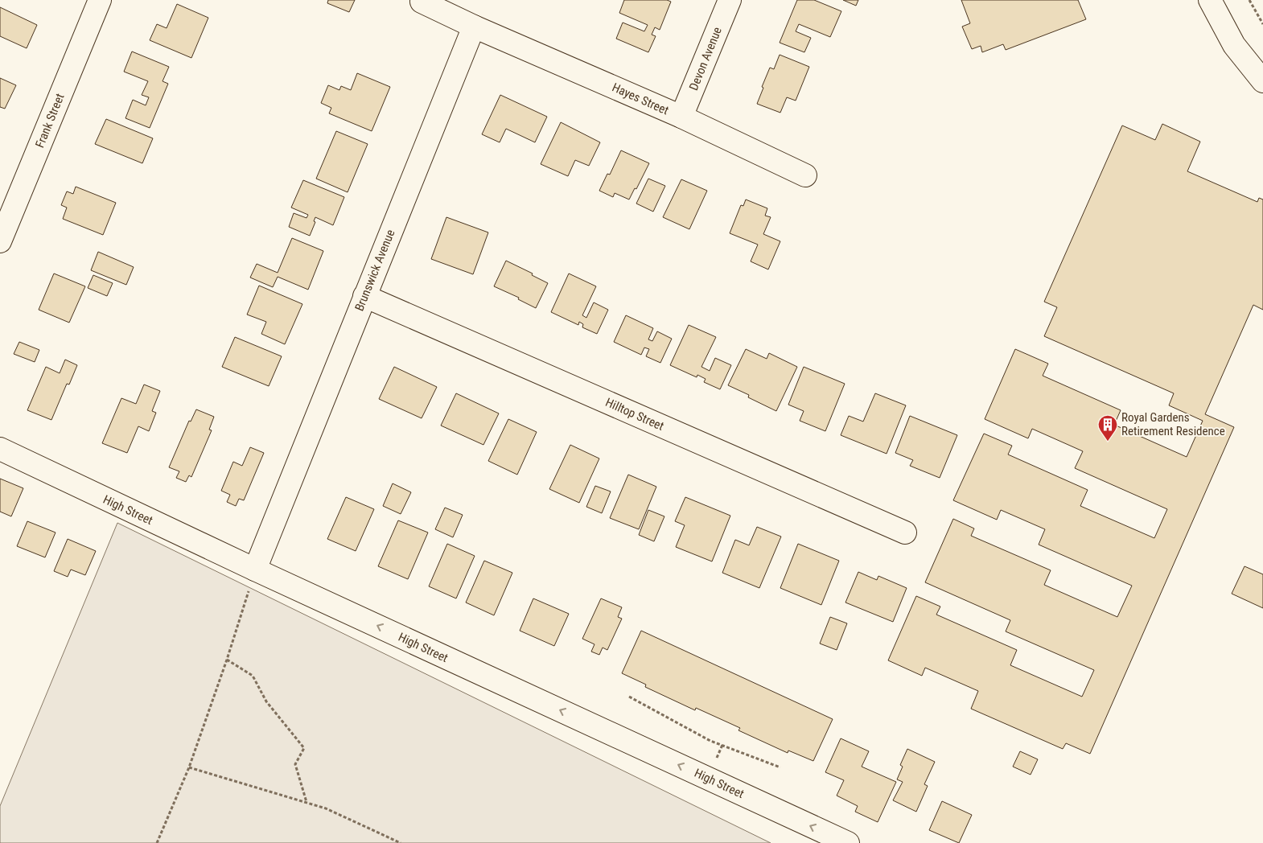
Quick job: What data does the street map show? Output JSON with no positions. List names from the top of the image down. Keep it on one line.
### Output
{"streets":{"street":["Devon Avenue","Hayes Street","Frank Street","Brunswick Avenue","Hilltop Street","High Street"]},"crossings":[["Devon Avenue","Hayes Street"],["Hayes Street","Brunswick Avenue"],["Brunswick Avenue","Hilltop Street"],["Brunswick Avenue","High Street"]],"one_way":["High Street"],"places":{"building":["Royal Gardens Retirement Residence"]}}
